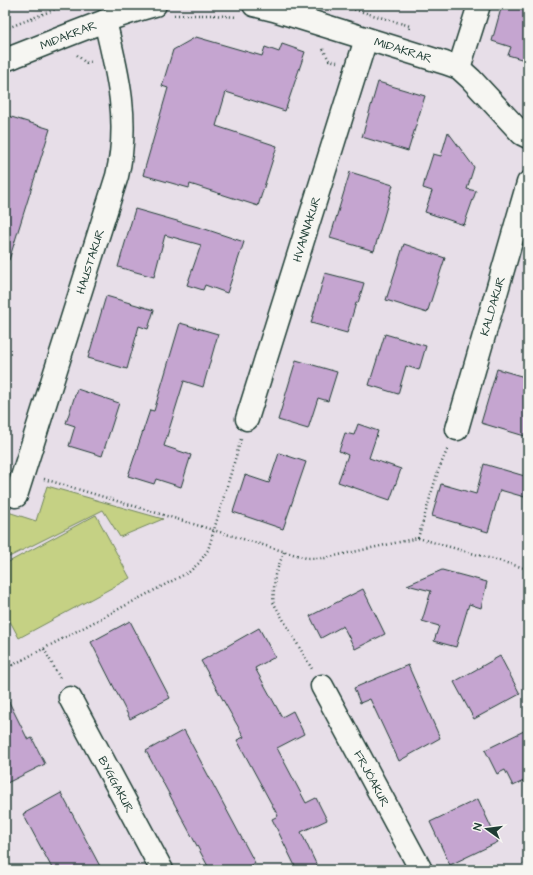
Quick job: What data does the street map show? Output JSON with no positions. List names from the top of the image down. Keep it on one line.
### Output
{"streets":{"street":["MIÐAKRAR","HVANNAKUR","HAUSTAKUR","KALDAKUR","FRJÓAKUR","BYGGAKUR"]},"crossings":[["MIÐAKRAR","HVANNAKUR"],["MIÐAKRAR","HAUSTAKUR"]],"north":"left"}
